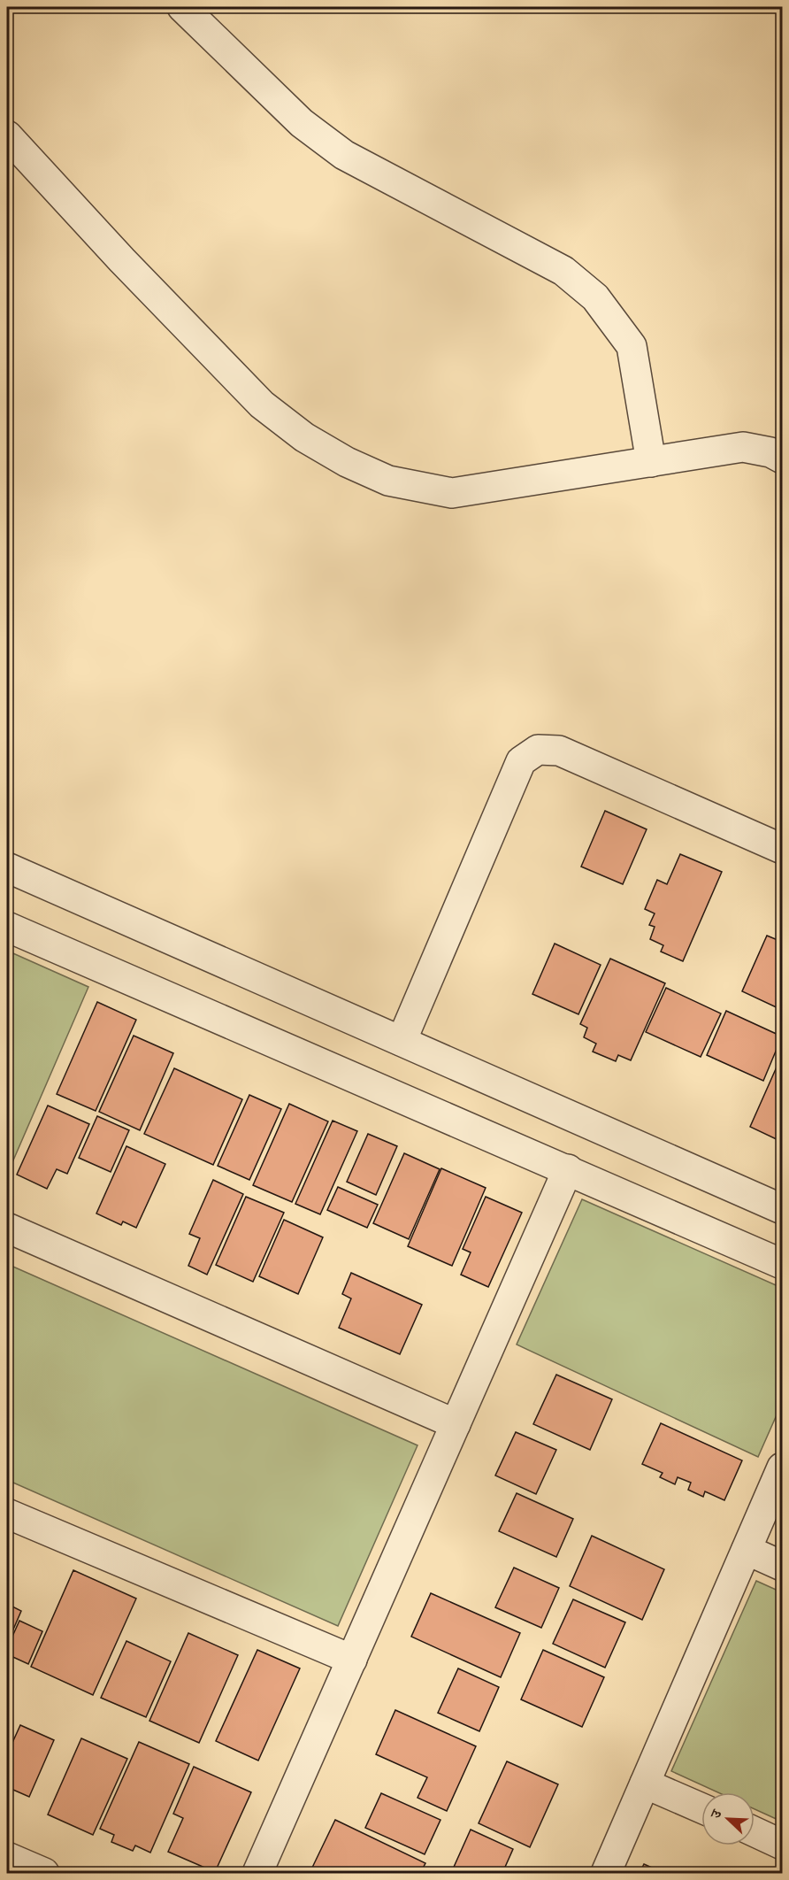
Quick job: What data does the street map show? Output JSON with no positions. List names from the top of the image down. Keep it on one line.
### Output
{"north":"top left"}
